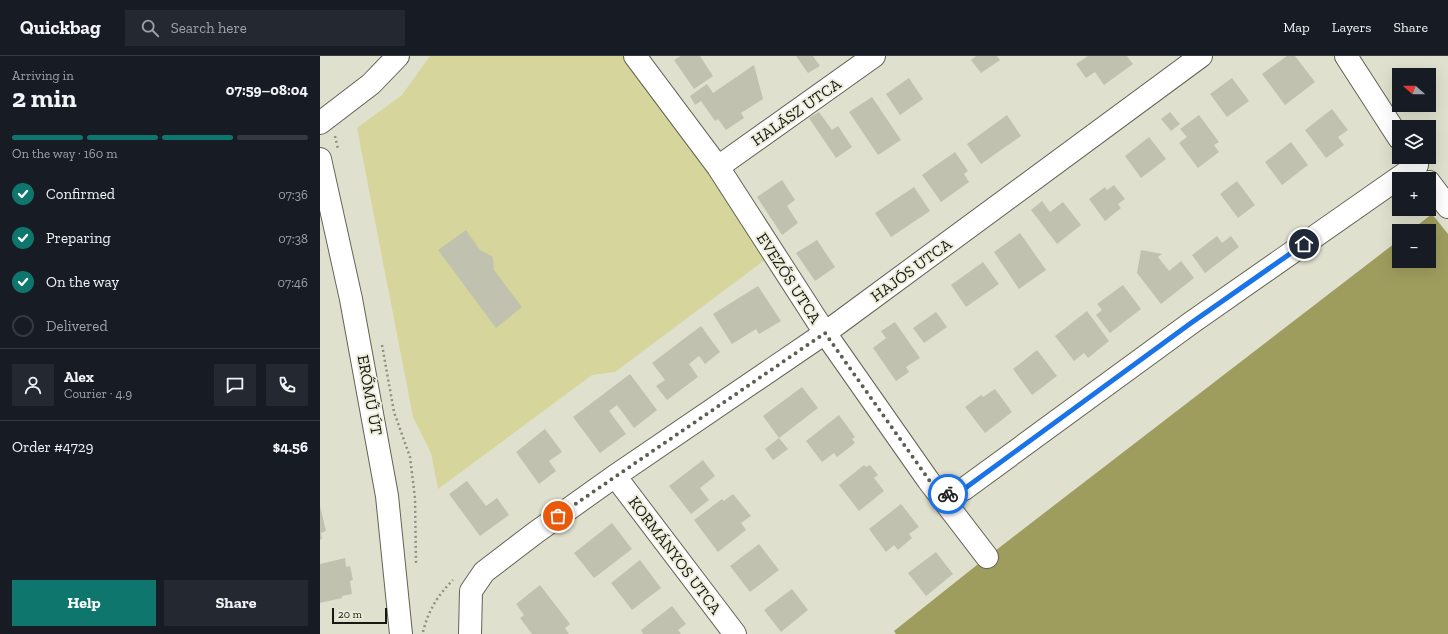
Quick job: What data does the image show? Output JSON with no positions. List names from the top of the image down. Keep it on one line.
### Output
{"streets":{"street":["HALÁSZ UTCA","HAJÓS UTCA","EVEZŐS UTCA","ERŐMŰ ÚT","KORMÁNYOS UTCA"]},"crossings":[["HALÁSZ UTCA","EVEZŐS UTCA"],["HAJÓS UTCA","EVEZŐS UTCA"],["HAJÓS UTCA","KORMÁNYOS UTCA"]],"scale_bar":"20 m","north":"left","page":{"header":"Quickbag","search":"Search here","nav":["Map","Layers","Share"],"heading":["2 min","Arriving in","07:59–08:04"],"panel":["Alex","Courier · 4.9","Order #4729","$4.56"],"map_buttons":["+","−"],"bar":"On the way · 160 m","list":[["Confirmed","07:36"],["Preparing","07:38"],["On the way","07:46"],"Delivered"],"buttons":["Help","Share"],"scale":"20 m"}}
